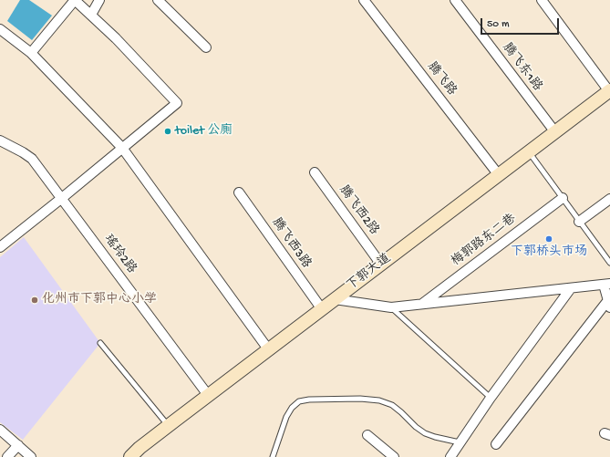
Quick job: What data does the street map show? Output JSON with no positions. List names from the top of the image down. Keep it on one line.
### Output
{"streets":{"main road":["下郭大道"],"street":["腾飞东1路","腾飞路","腾飞西2路","梅郭路东二巷","腾飞西3路","瑶玲2路"]},"crossings":[["腾飞东1路","下郭大道"],["腾飞路","下郭大道"],["腾飞西2路","下郭大道"],["腾飞西3路","下郭大道"],["瑶玲2路","下郭大道"]],"places":["toilet 公廁","下郭桥头市场","化州市下郭中心小学"],"scale_bar":"50 m"}
